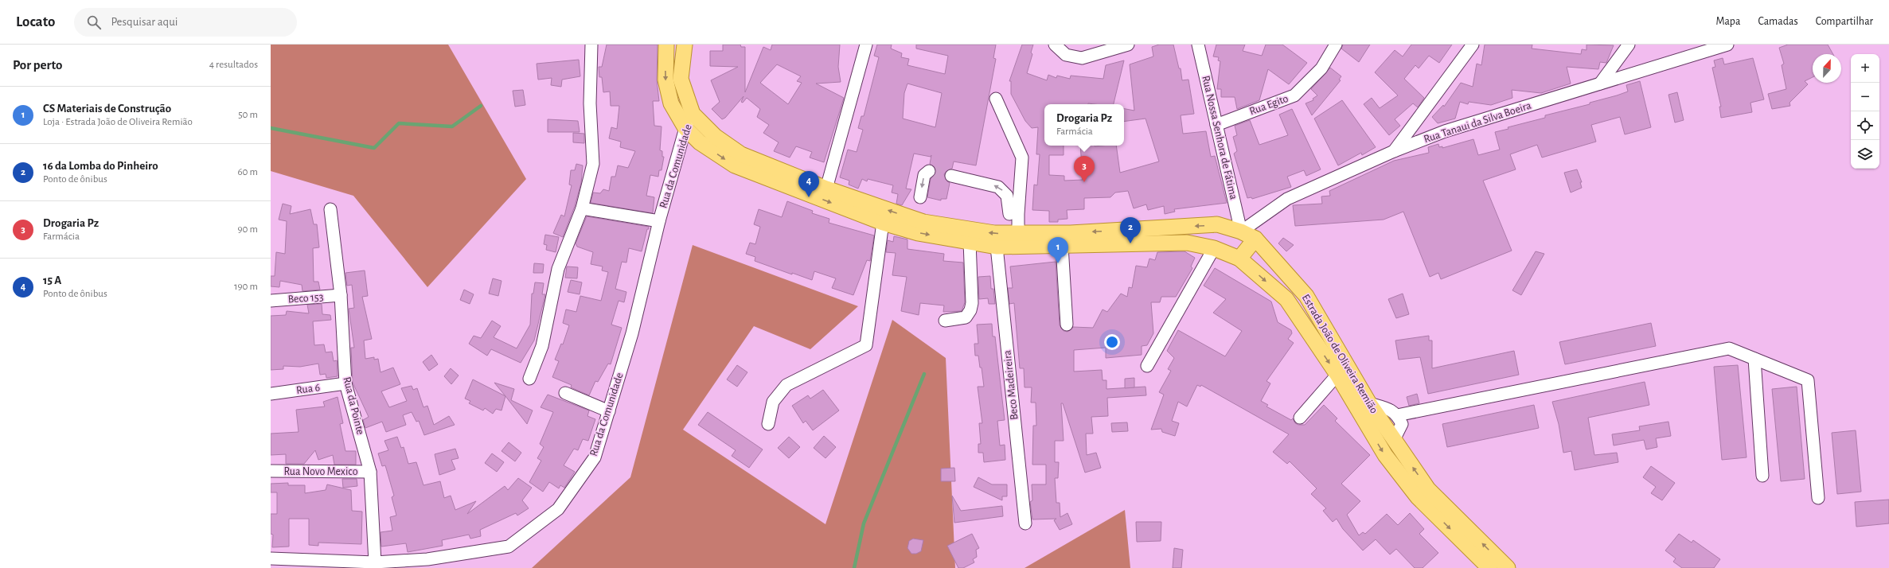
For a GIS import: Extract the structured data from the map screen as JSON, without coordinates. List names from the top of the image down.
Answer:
{
  "streets": {
    "main road": ["Estrada João de Oliveira Remião"],
    "street": [
      "Rua Egito",
      "Rua Tanaui da Silva Boeira",
      "Rua Nossa Senhora de Fátima",
      "Rua da Comunidade",
      "Beco 153",
      "Beco Madeireira",
      "Rua 6",
      "Rua da Pointe",
      "Rua Novo Mexico"
    ]
  },
  "crossings": [
    ["Rua Egito", "Rua Nossa Senhora de Fátima"],
    ["Rua Tanaui da Silva Boeira", "Rua Nossa Senhora de Fátima"],
    ["Rua Tanaui da Silva Boeira", "Estrada João de Oliveira Remião"],
    ["Rua Nossa Senhora de Fátima", "Estrada João de Oliveira Remião"],
    ["Rua da Comunidade", "Estrada João de Oliveira Remião"],
    ["Rua da Comunidade", "Rua da Pointe"],
    ["Beco 153", "Rua da Pointe"],
    ["Estrada João de Oliveira Remião", "Beco Madeireira"],
    ["Rua 6", "Rua da Pointe"],
    ["Rua da Pointe", "Rua Novo Mexico"]
  ],
  "north": "top",
  "page": {
    "header": "Locato",
    "search": "Pesquisar aqui",
    "nav": ["Mapa", "Camadas", "Compartilhar"],
    "heading": ["Por perto", "4 resultados"],
    "map_buttons": ["+", "−"],
    "list": [
      {
        "mark": "1",
        "name": "CS Materiais de Construção",
        "note": "Loja · Estrada João de Oliveira Remião",
        "value": "50 m"
      },
      {
        "mark": "2",
        "name": "16 da Lomba do Pinheiro",
        "note": "Ponto de ônibus",
        "value": "60 m"
      },
      {
        "mark": "3",
        "name": "Drogaria Pz",
        "note": "Farmácia",
        "value": "90 m"
      },
      {
        "mark": "4",
        "name": "15 A",
        "note": "Ponto de ônibus",
        "value": "190 m"
      }
    ],
    "popup": ["Drogaria Pz", "Farmácia"],
    "pins": [
      "3",
      "4",
      "2",
      "1"
    ]
  }
}
